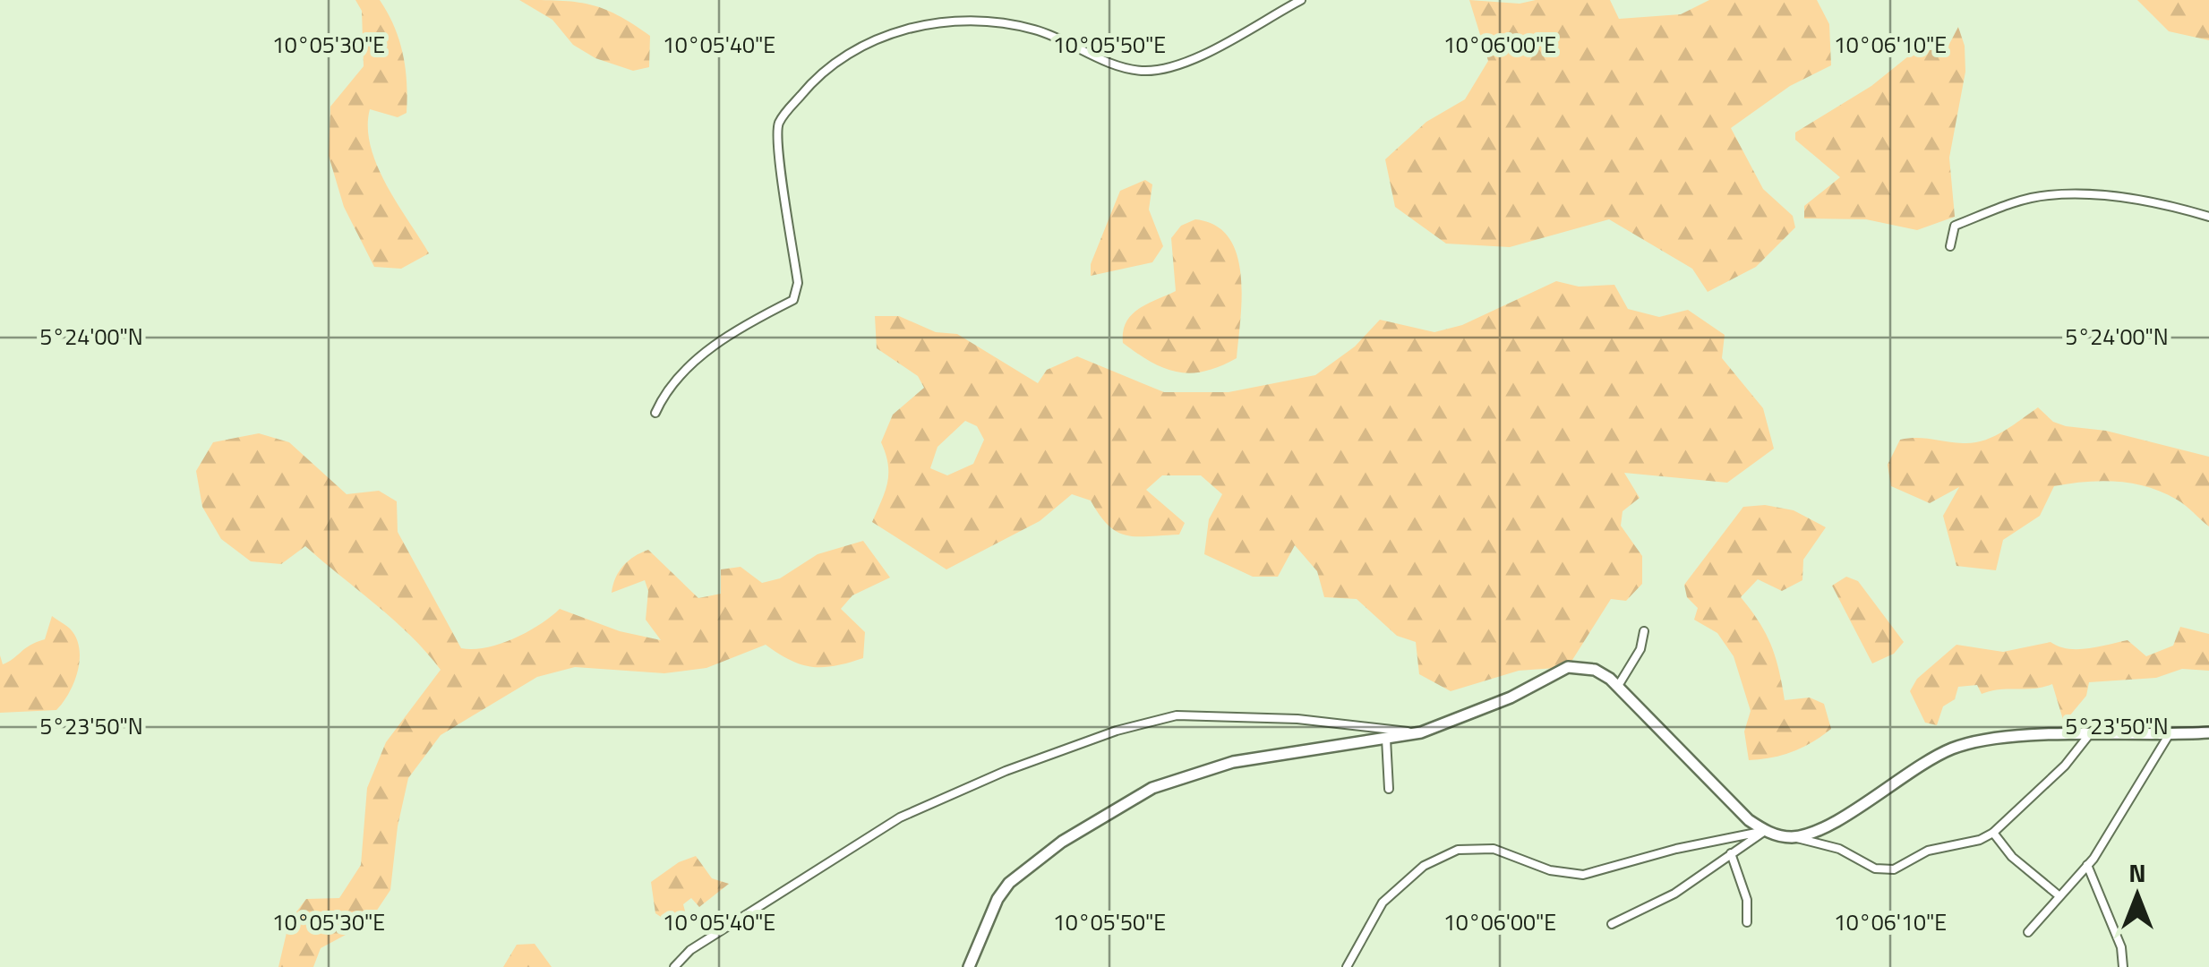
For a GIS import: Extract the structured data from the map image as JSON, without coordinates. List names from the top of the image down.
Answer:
{
  "north": "top",
  "coordinates": [
    "10°05'30\"E",
    "10°05'40\"E",
    "10°05'50\"E",
    "10°06'00\"E",
    "10°06'10\"E",
    "5°24'00\"N",
    "5°23'50\"N"
  ]
}
